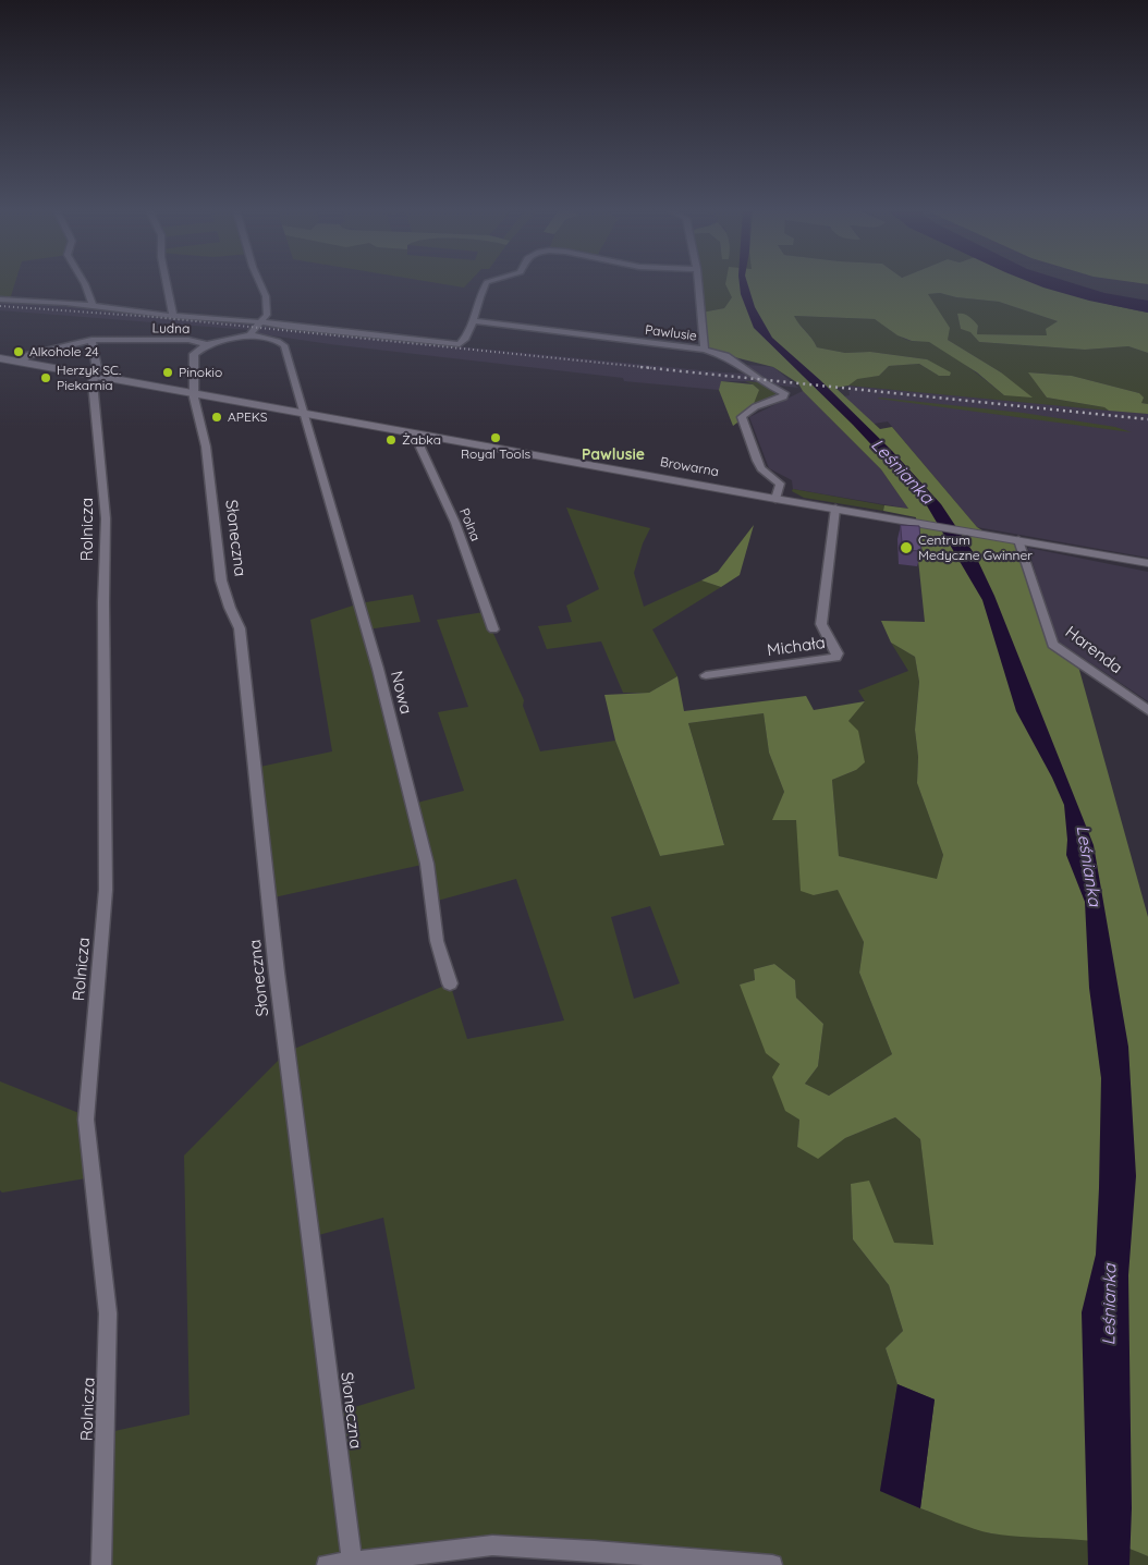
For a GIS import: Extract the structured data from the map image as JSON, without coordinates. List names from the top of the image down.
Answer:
{
  "streets": {
    "street": [
      "Ludna",
      "Pawlusie",
      "Browarna",
      "Polna",
      "Rolnicza",
      "Słoneczna",
      "Michała",
      "Harenda",
      "Nowa"
    ]
  },
  "crossings": [
    ["Ludna", "Browarna"],
    ["Ludna", "Słoneczna"],
    ["Ludna", "Nowa"],
    ["Pawlusie", "Browarna"],
    ["Browarna", "Polna"],
    ["Browarna", "Rolnicza"],
    ["Browarna", "Słoneczna"],
    ["Browarna", "Michała"],
    ["Browarna", "Harenda"],
    ["Browarna", "Nowa"]
  ],
  "districts": ["Pawlusie"],
  "water": ["Leśnianka"],
  "places": [
    "Alkohole 24",
    "Pinokio",
    "Herzyk SC. Piekarnia",
    "APEKS",
    "Royal Tools",
    "Żabka",
    "Centrum Medyczne Gwinner"
  ]
}
